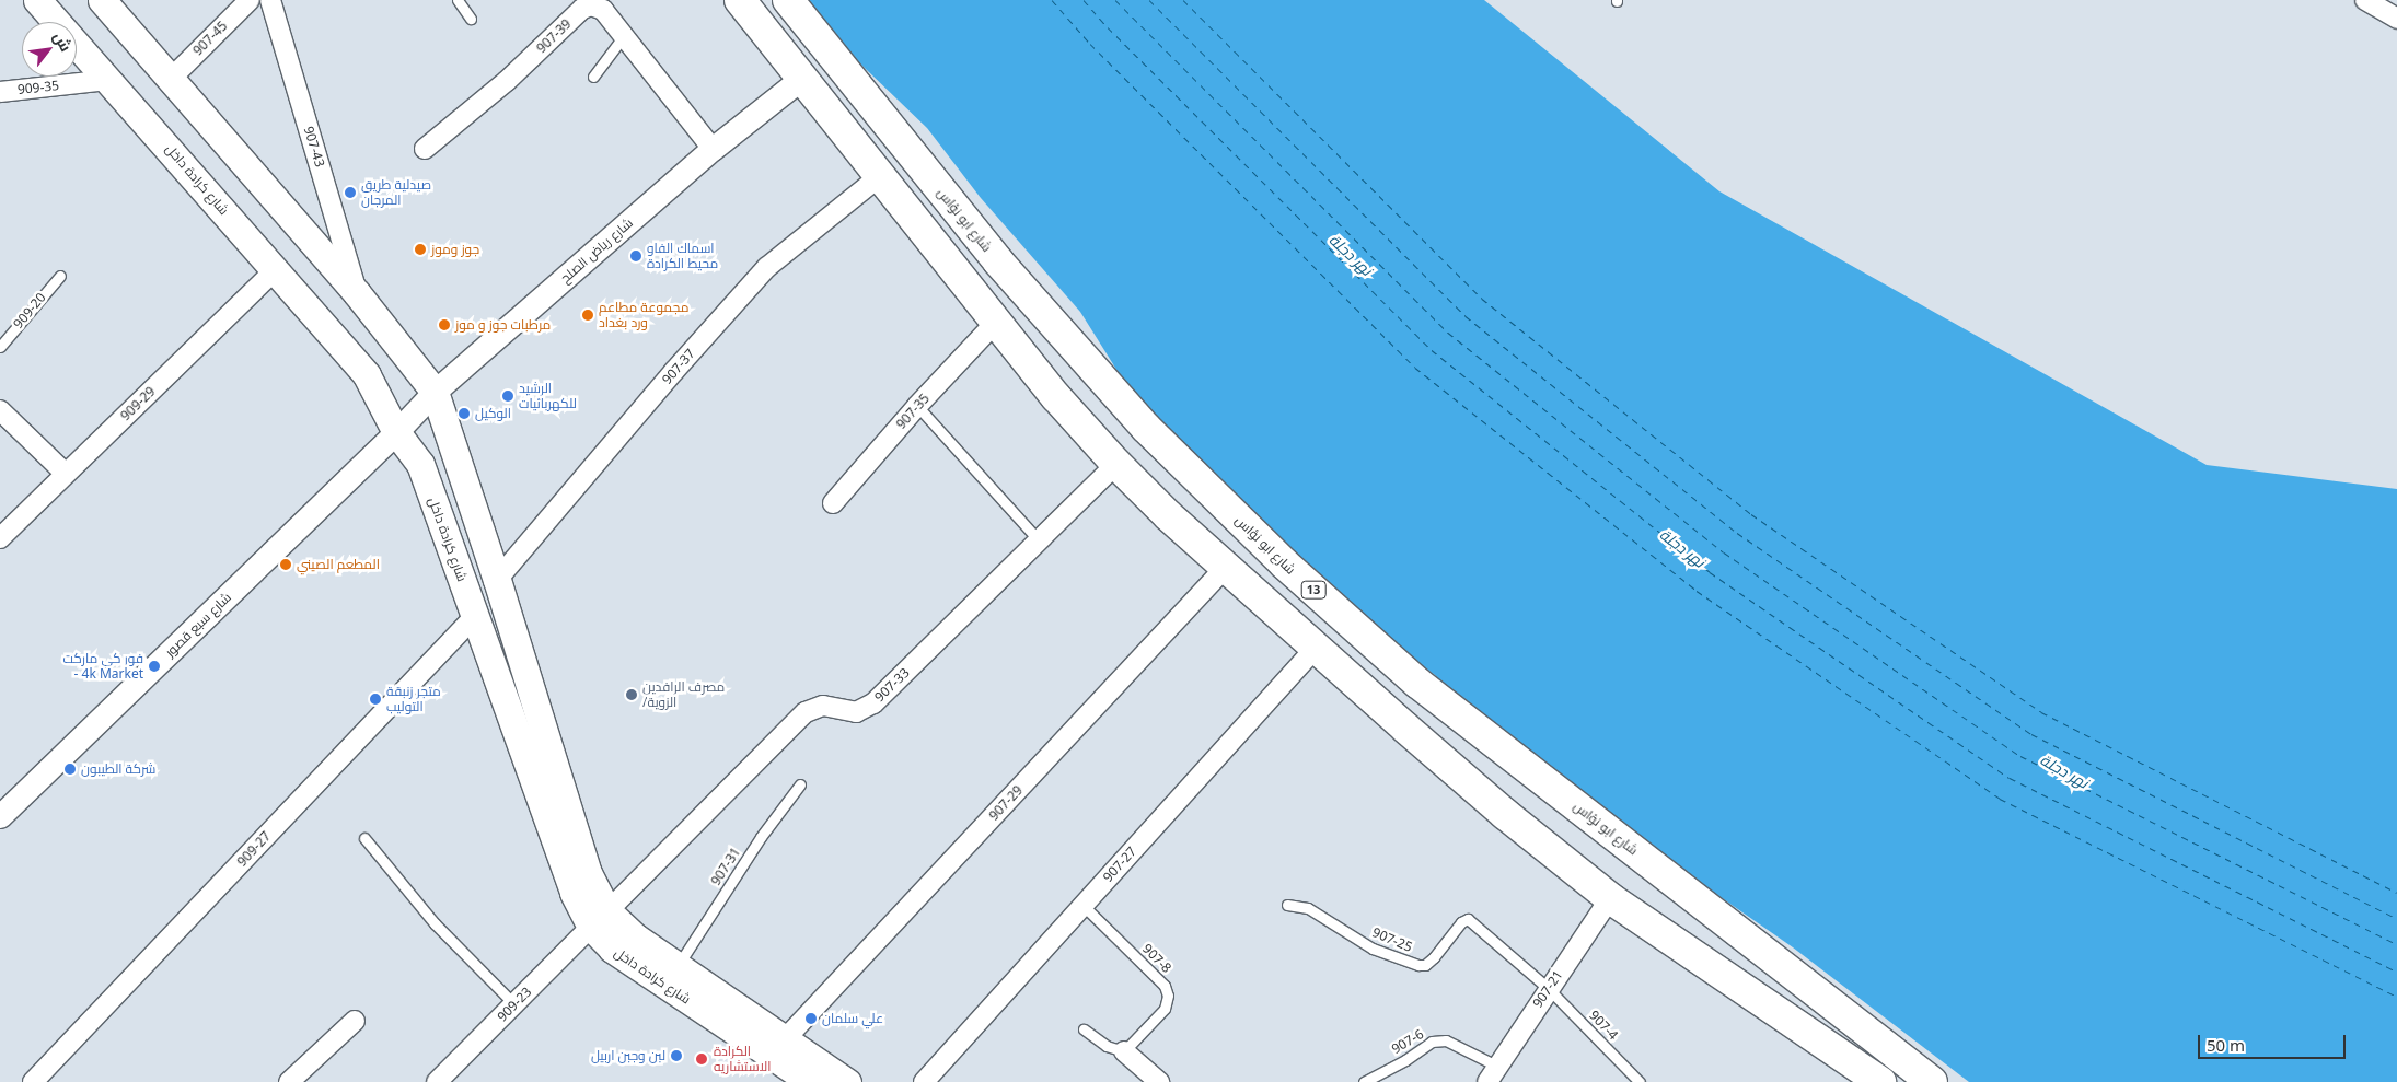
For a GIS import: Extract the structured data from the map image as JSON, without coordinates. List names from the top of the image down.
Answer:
{
  "streets": {
    "main road": ["شارع كرادة داخل", "شارع ابو نؤاس", "13"],
    "street": [
      "907-39",
      "907-45",
      "909-35",
      "907-43",
      "شارع رياض الصلح",
      "907-37",
      "909-29",
      "907-35",
      "شارع سبع قصور",
      "907-33",
      "907-29",
      "909-27",
      "907-27",
      "907-21",
      "909-23"
    ],
    "lane": [
      "909-20",
      "907-31",
      "907-25",
      "907-8",
      "907-4",
      "907-6"
    ]
  },
  "crossings": [
    ["907-39", "شارع رياض الصلح"],
    ["907-45", "شارع كرادة داخل"],
    ["909-35", "شارع كرادة داخل"],
    ["907-43", "شارع كرادة داخل"],
    ["شارع كرادة داخل", "شارع رياض الصلح"],
    ["شارع كرادة داخل", "907-37"],
    ["شارع كرادة داخل", "909-29"],
    ["شارع كرادة داخل", "شارع سبع قصور"],
    ["شارع كرادة داخل", "907-33"],
    ["شارع كرادة داخل", "907-29"],
    ["شارع كرادة داخل", "909-27"],
    ["شارع كرادة داخل", "907-31"],
    ["شارع كرادة داخل", "909-23"],
    ["شارع رياض الصلح", "شارع سبع قصور"],
    ["907-33", "909-23"],
    ["907-27", "907-8"],
    ["907-25", "907-21"],
    ["907-25", "907-4"],
    ["907-21", "907-4"],
    ["907-21", "907-6"]
  ],
  "water": ["نهر دجلة"],
  "places": [
    "صيدلية طريق المرجان",
    "جوز وموز",
    "اسماك الفاو محيط الكرادة",
    "مجموعة مطاعم ورد بغداد",
    "مرطبات جوز و موز",
    "الرشيد للكهربائيات",
    "الوكيل",
    "المطعم الصيني",
    "فور كي ماركت - 4k Market",
    "مصرف الرافدين /الزوية",
    "متجر زنبقة التوليب",
    "شركة الطيبون",
    "علي سلمان",
    "لبن وجبن اربيل",
    "الكرادة الاستشاريه"
  ],
  "scale_bar": "50 m",
  "north": "top right"
}
